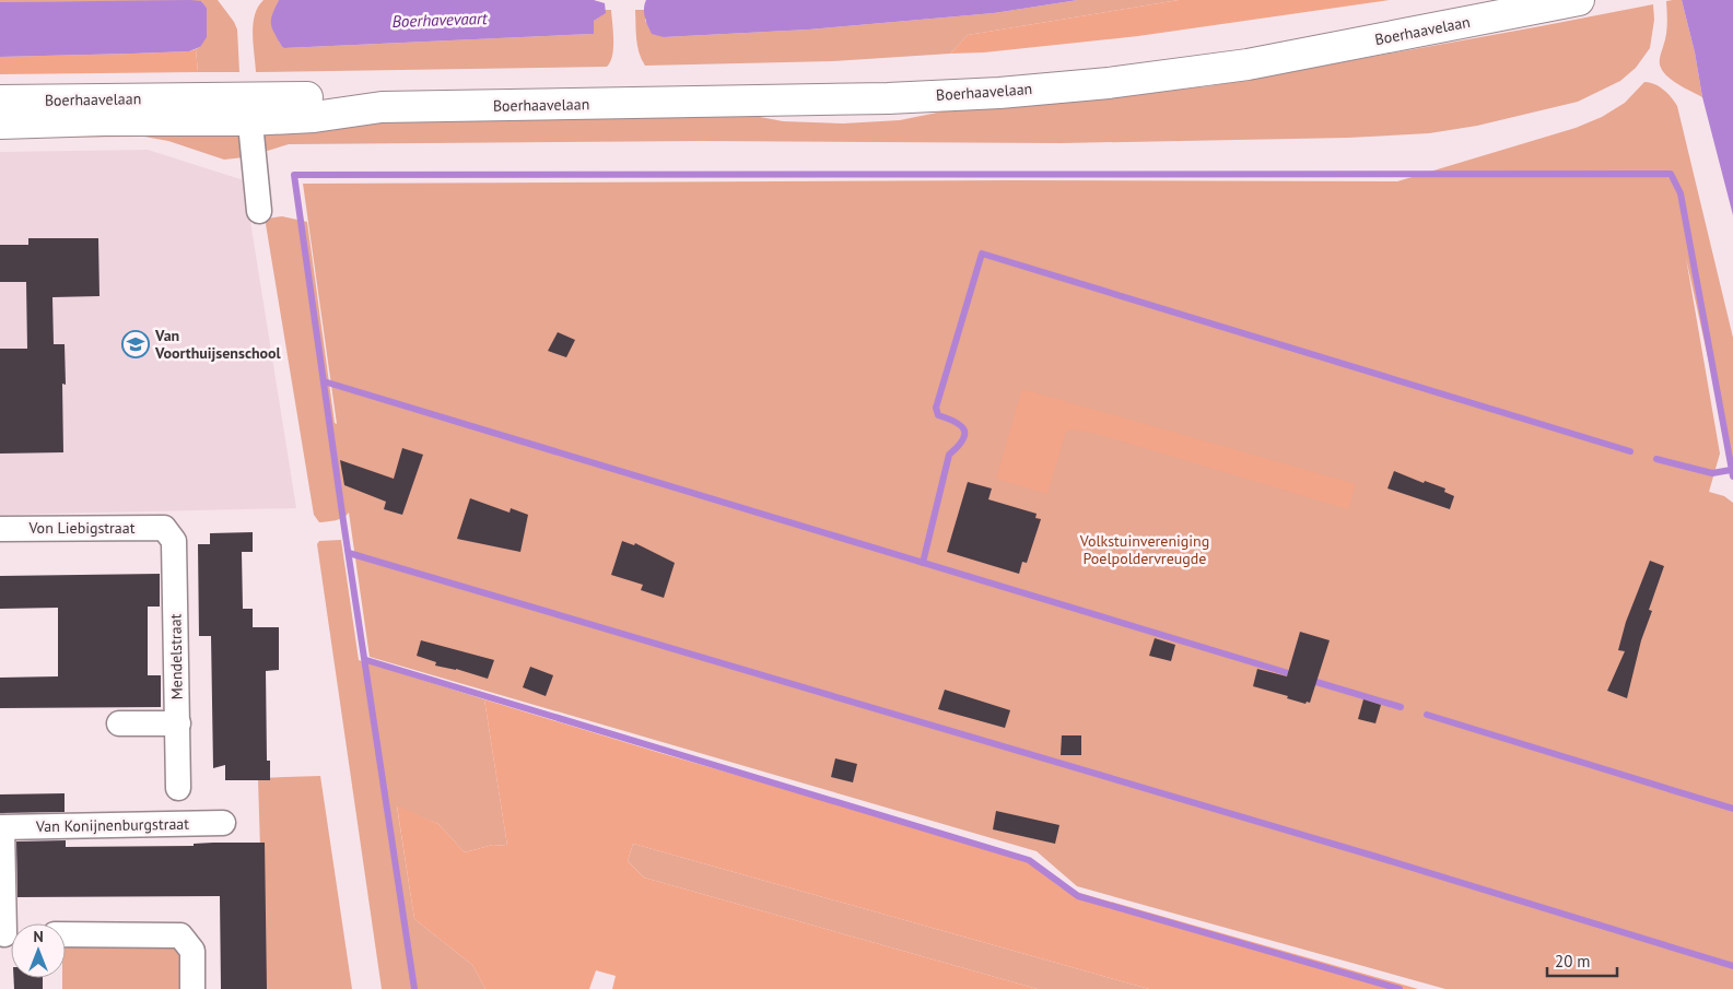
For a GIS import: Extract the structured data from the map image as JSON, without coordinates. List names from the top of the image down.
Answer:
{
  "streets": {
    "main road": ["Boerhaavelaan"],
    "street": ["Von Liebigstraat", "Mendelstraat", "Van Konijnenburgstraat"]
  },
  "crossings": [
    ["Von Liebigstraat", "Mendelstraat"]
  ],
  "water": ["Boerhavevaart"],
  "parks": ["Volkstuinvereniging Poelpoldervreugde"],
  "places": {
    "school or university": ["Van Voorthuijsenschool"]
  },
  "scale_bar": "20 m",
  "north": "top"
}
